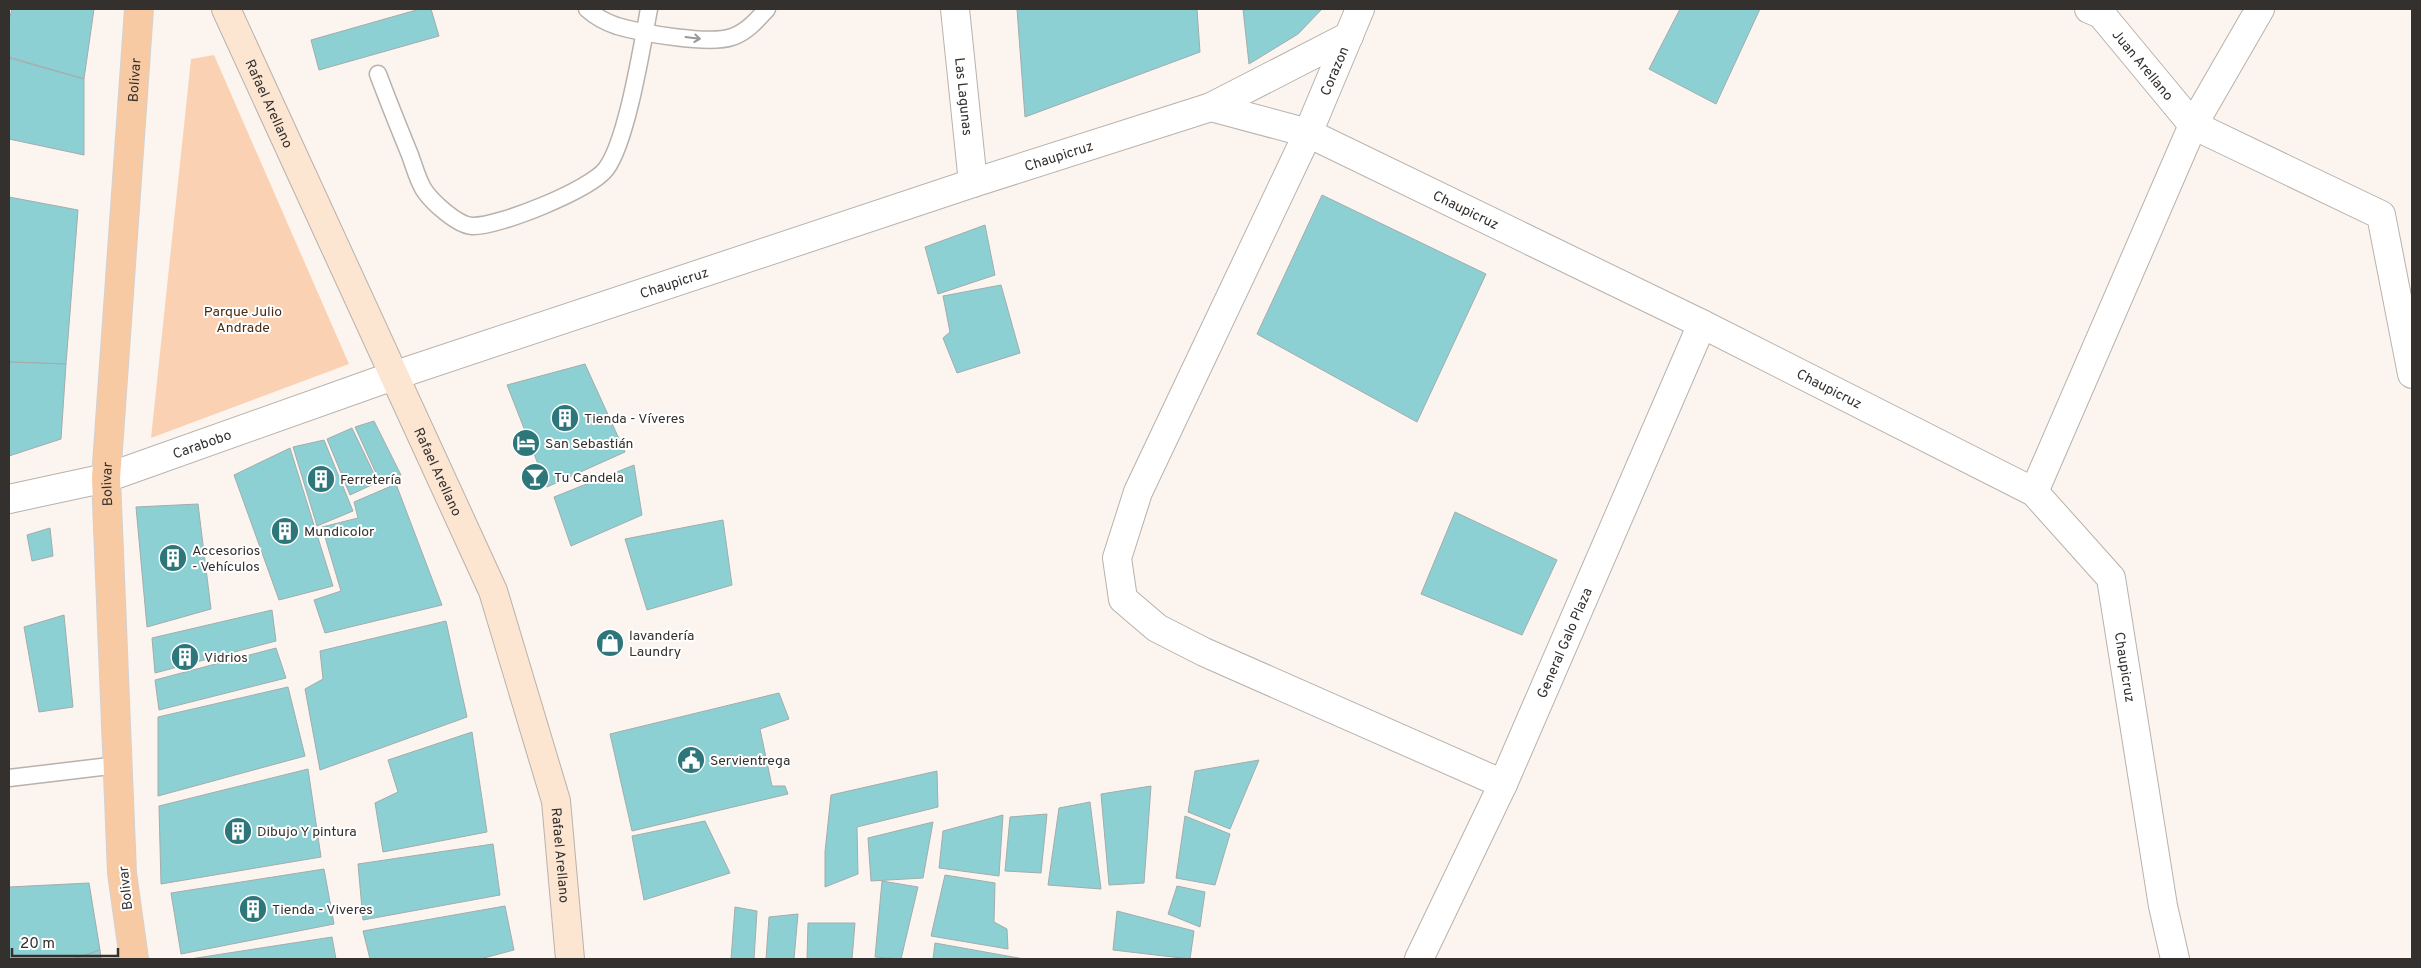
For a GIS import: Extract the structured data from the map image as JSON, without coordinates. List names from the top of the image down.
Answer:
{
  "streets": {
    "main road": ["Bolivar", "Rafael Arellano"],
    "street": [
      "Juan Arellano",
      "Corazon",
      "Las Lagunas",
      "Chaupicruz",
      "Carabobo",
      "General Galo Plaza"
    ]
  },
  "crossings": [
    ["Corazon", "Chaupicruz"],
    ["Corazon", "General Galo Plaza"],
    ["Bolivar", "Carabobo"],
    ["Las Lagunas", "Chaupicruz"],
    ["Rafael Arellano", "Chaupicruz"],
    ["Rafael Arellano", "Carabobo"],
    ["Chaupicruz", "Carabobo"],
    ["Chaupicruz", "General Galo Plaza"]
  ],
  "parks": ["Parque Julio Andrade"],
  "places": {
    "building": [
      "Tienda - Víveres",
      "Ferretería",
      "Mundicolor",
      "Accesorios - Vehículos",
      "Vidrios",
      "Dibujo Y pintura",
      "Tienda - Viveres"
    ],
    "hotel": ["San Sebastián"],
    "bar": ["Tu Candela"],
    "shop": ["lavandería Laundry"],
    "public building": ["Servientrega"]
  },
  "scale_bar": "20 m"
}
